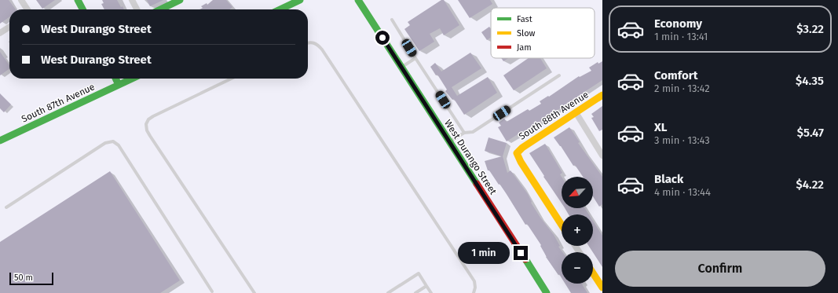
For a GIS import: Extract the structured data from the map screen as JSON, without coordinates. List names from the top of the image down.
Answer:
{
  "streets": {
    "street": ["South 87th Avenue", "South 88th Avenue", "West Durango Street"]
  },
  "legend": ["Fast", "Slow", "Jam"],
  "scale_bar": "50 m",
  "north": "bottom left",
  "page": {
    "list": [
      {
        "name": "Economy",
        "note": "1 min · 13:41",
        "value": "$3.22"
      },
      {
        "name": "Comfort",
        "note": "2 min · 13:42",
        "value": "$4.35"
      },
      {
        "name": "XL",
        "note": "3 min · 13:43",
        "value": "$5.47"
      },
      {
        "name": "Black",
        "note": "4 min · 13:44",
        "value": "$4.22"
      }
    ],
    "banner": ["West Durango Street", "West Durango Street"],
    "map_buttons": ["+", "−"],
    "bubble": "1 min",
    "buttons": "Confirm",
    "scale": "50 m"
  }
}
